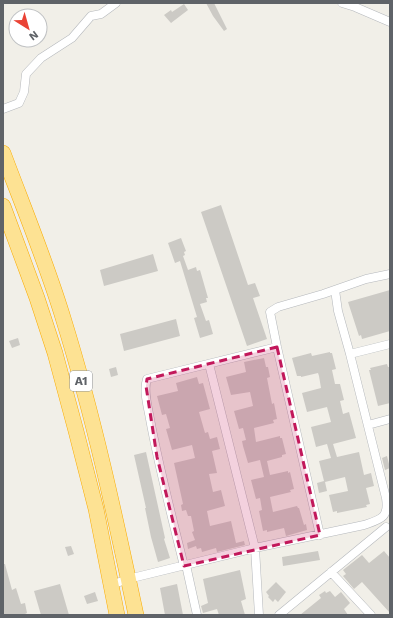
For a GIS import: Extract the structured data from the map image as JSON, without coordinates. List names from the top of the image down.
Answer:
{
  "streets": {
    "highway": ["A1"]
  },
  "north": "bottom right"
}
